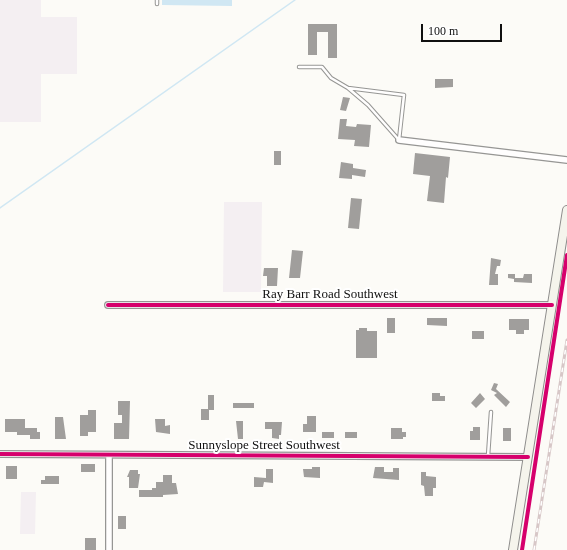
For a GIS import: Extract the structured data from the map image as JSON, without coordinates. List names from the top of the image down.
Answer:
{
  "streets": {
    "street": ["Ray Barr Road Southwest", "Sunnyslope Street Southwest"]
  },
  "scale_bar": "100 m"
}
